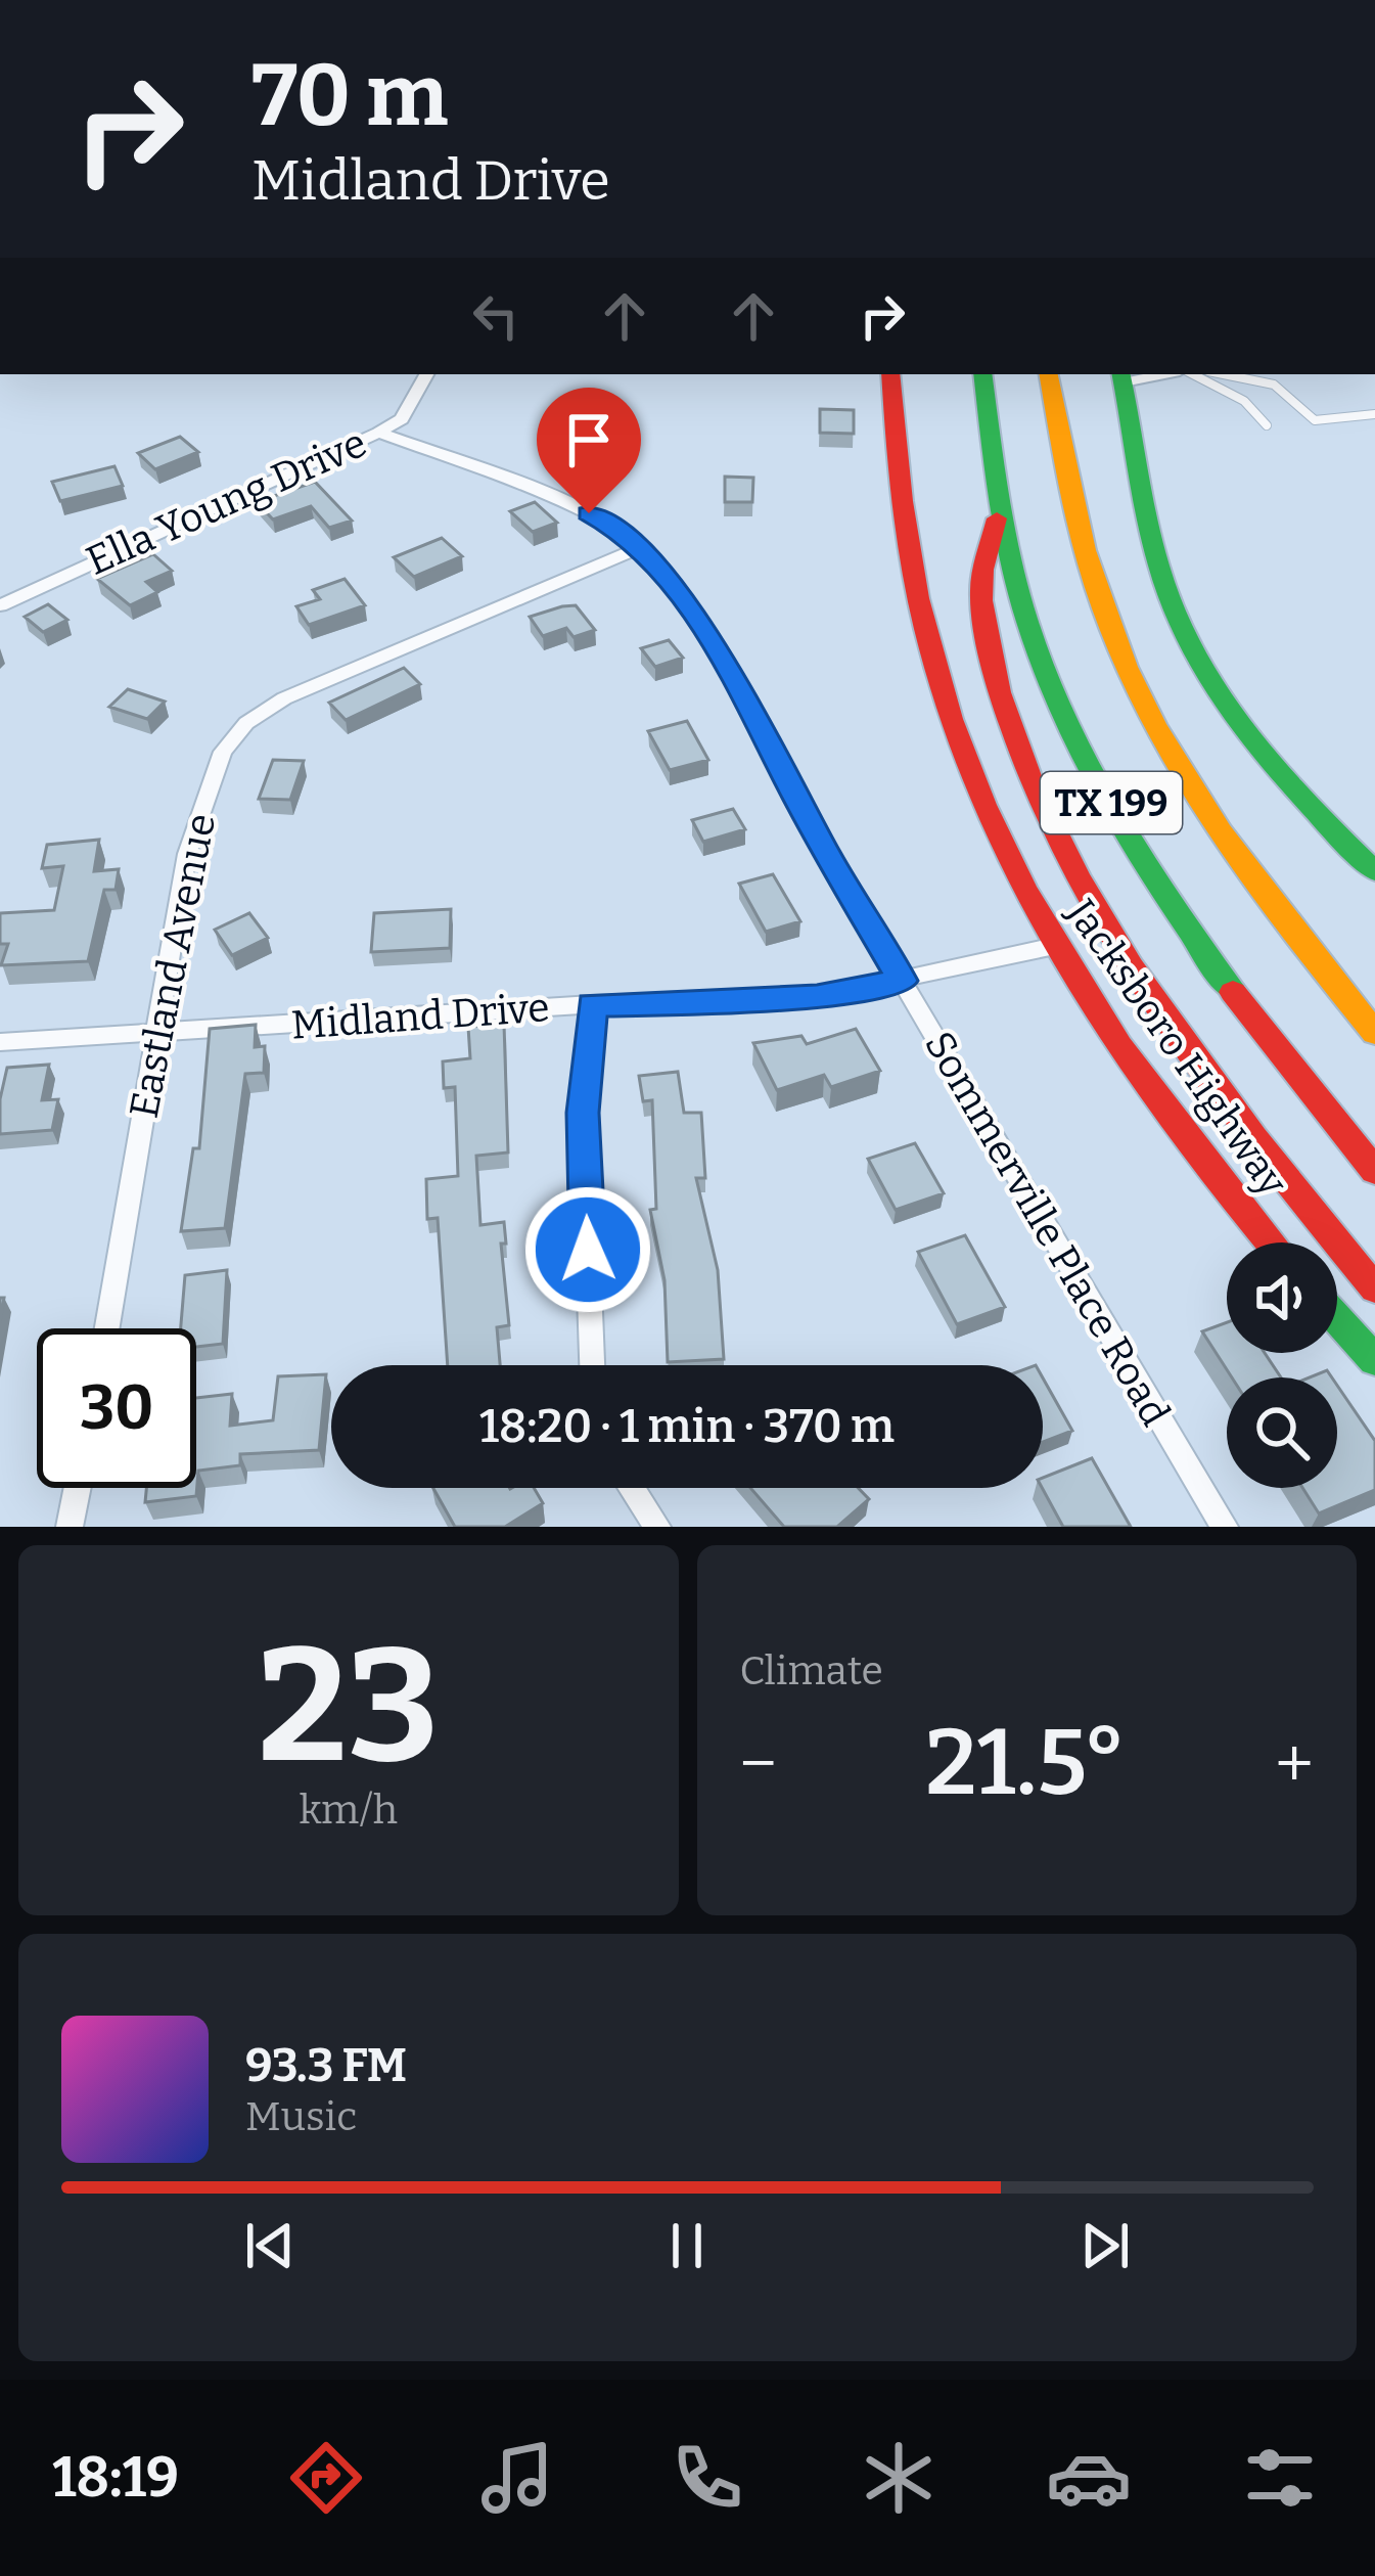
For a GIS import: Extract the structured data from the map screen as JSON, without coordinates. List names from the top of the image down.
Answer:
{
  "streets": {
    "main road": ["TX 199", "Jacksboro Highway"],
    "street": [
      "Ella Young Drive",
      "Eastland Avenue",
      "Midland Drive",
      "Sommerville Place Road"
    ]
  },
  "crossings": [
    ["Ella Young Drive", "Sommerville Place Road"],
    ["Eastland Avenue", "Midland Drive"],
    ["Eastland Avenue", "Sommerville Place Road"],
    ["Midland Drive", "Jacksboro Highway"],
    ["Midland Drive", "Sommerville Place Road"]
  ],
  "page": {
    "turn": ["70 m", "Midland Drive"],
    "limit": "30",
    "trip": "18:20 · 1 min · 370 m",
    "tile": [
      ["23", "km/h"],
      "Climate"
    ],
    "heat": ["−", "21.5°", "+"],
    "song": ["93.3 FM", "Music"],
    "tabs": "18:19"
  }
}
